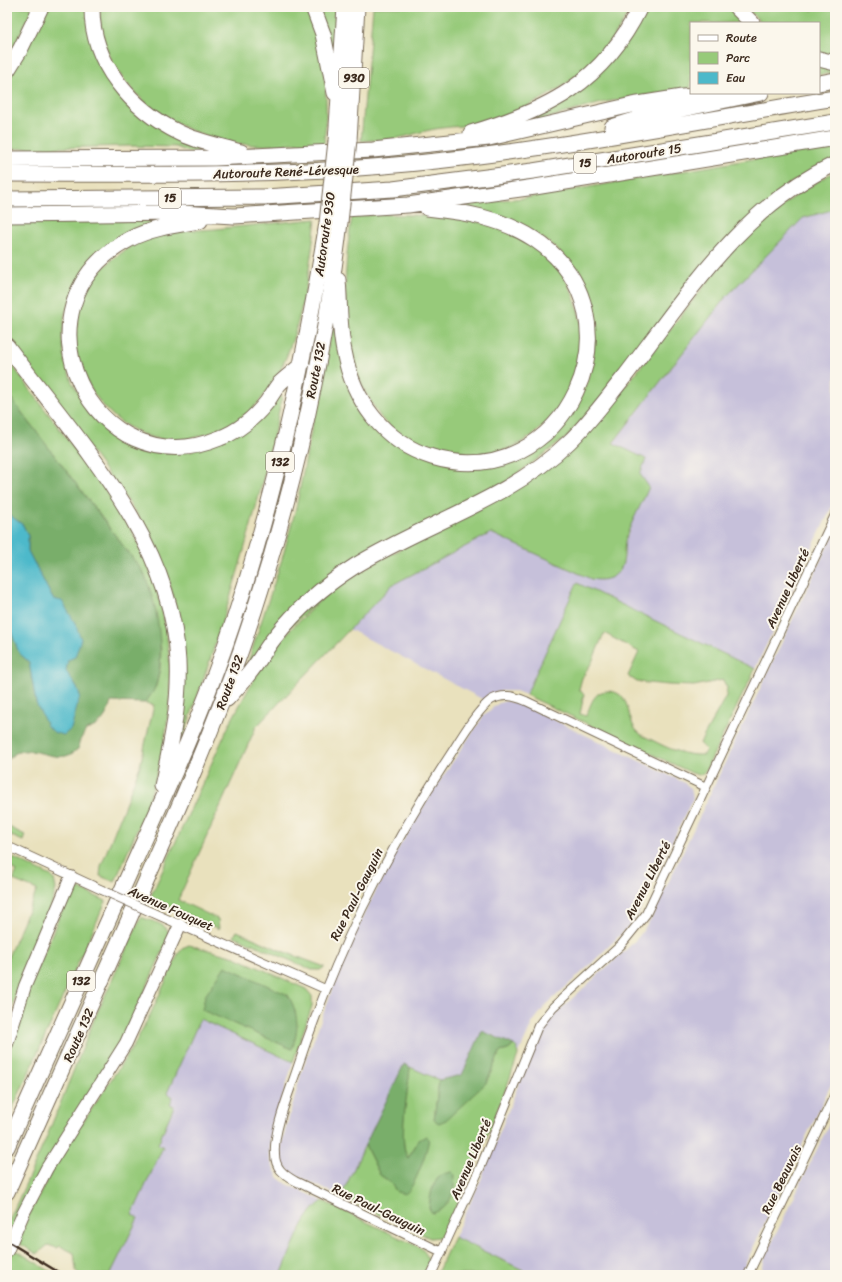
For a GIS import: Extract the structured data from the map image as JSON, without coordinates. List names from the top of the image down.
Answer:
{
  "streets": {
    "highway": [
      "930",
      "Autoroute 15",
      "15",
      "Autoroute René-Lévesque",
      "Autoroute 930",
      "Route 132",
      "132"
    ],
    "street": [
      "Avenue Liberté",
      "Rue Paul-Gauguin",
      "Avenue Fouquet",
      "Rue Beauvais"
    ]
  },
  "crossings": [
    ["930", "Route 132"],
    ["Autoroute 15", "Autoroute René-Lévesque"],
    ["Autoroute 930", "Route 132"],
    ["Avenue Liberté", "Rue Paul-Gauguin"],
    ["Rue Paul-Gauguin", "Avenue Fouquet"]
  ],
  "legend": ["Route", "Parc", "Eau"]
}
